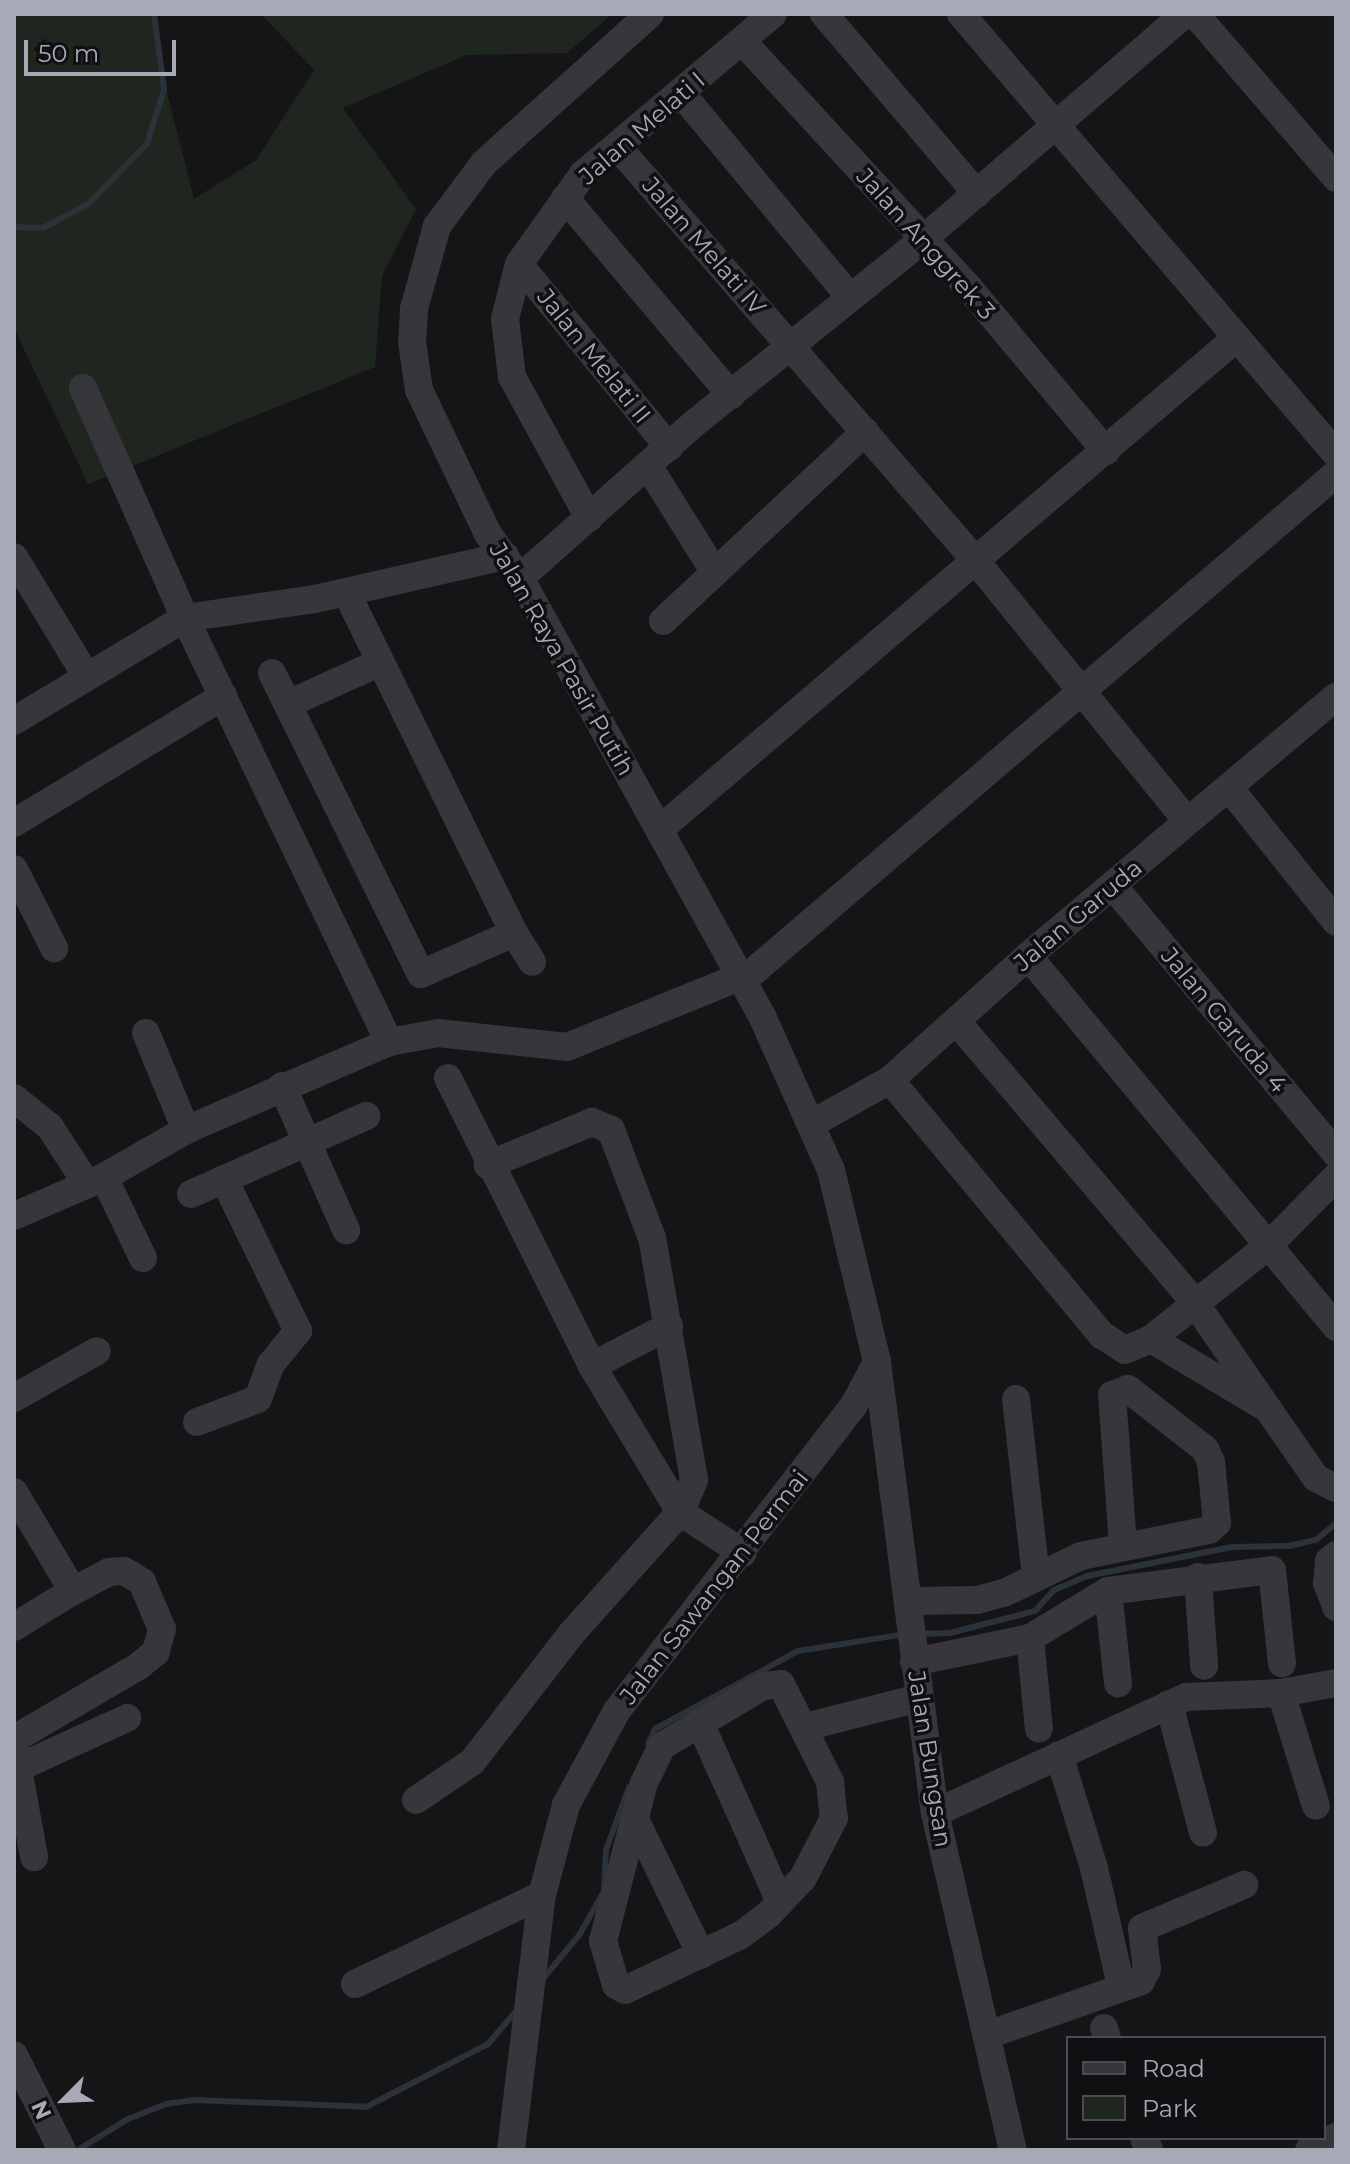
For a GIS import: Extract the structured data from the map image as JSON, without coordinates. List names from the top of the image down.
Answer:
{
  "streets": {
    "street": [
      "Jalan Melati I",
      "Jalan Anggrek 3",
      "Jalan Melati IV",
      "Jalan Melati II",
      "Jalan Raya Pasir Putih",
      "Jalan Garuda",
      "Jalan Garuda 4",
      "Jalan Sawangan Permai",
      "Jalan Bungsan"
    ]
  },
  "crossings": [
    ["Jalan Melati I", "Jalan Anggrek 3"],
    ["Jalan Melati I", "Jalan Melati IV"],
    ["Jalan Melati I", "Jalan Melati II"],
    ["Jalan Melati IV", "Jalan Garuda"],
    ["Jalan Raya Pasir Putih", "Jalan Garuda"],
    ["Jalan Raya Pasir Putih", "Jalan Sawangan Permai"],
    ["Jalan Raya Pasir Putih", "Jalan Bungsan"],
    ["Jalan Garuda", "Jalan Garuda 4"],
    ["Jalan Sawangan Permai", "Jalan Bungsan"]
  ],
  "legend": ["Road", "Park"],
  "scale_bar": "50 m",
  "north": "bottom left"
}
